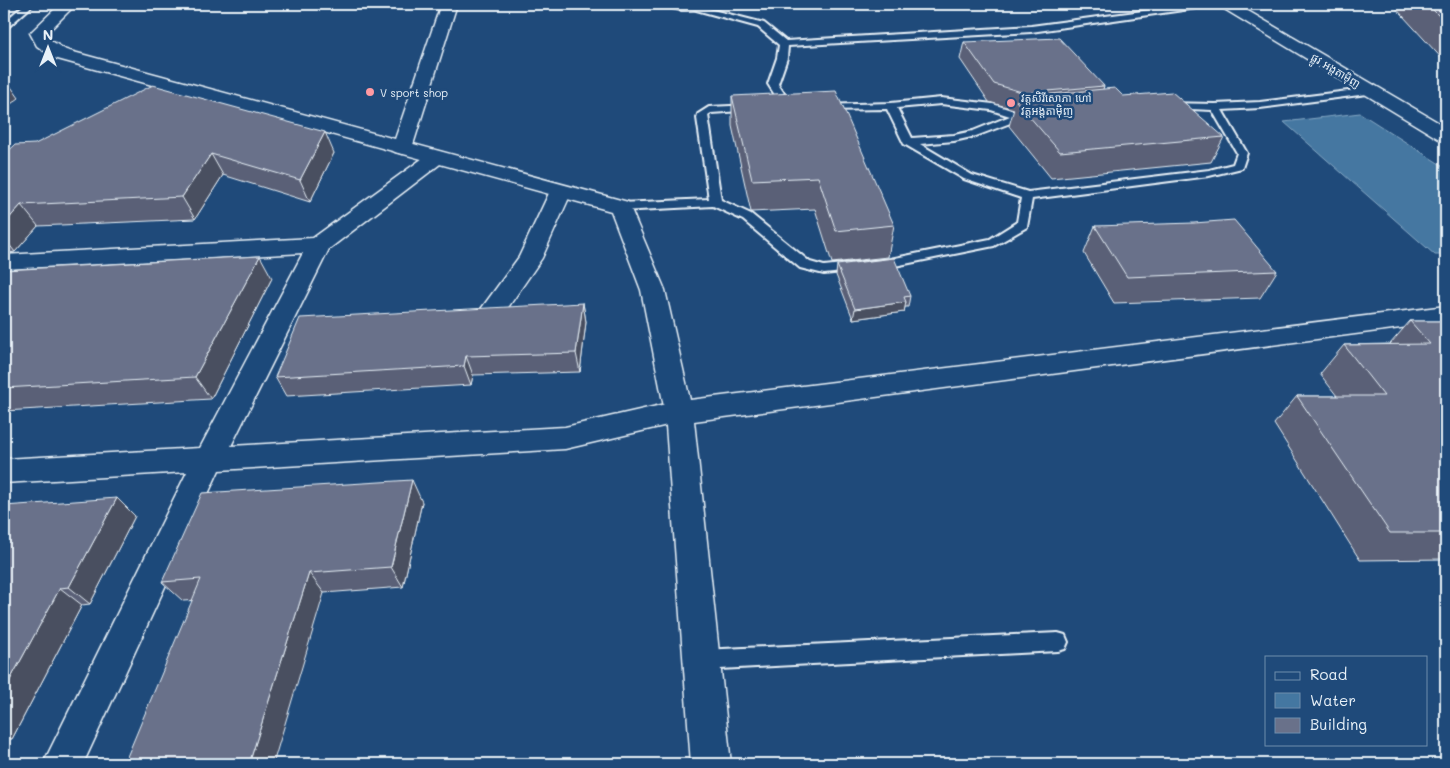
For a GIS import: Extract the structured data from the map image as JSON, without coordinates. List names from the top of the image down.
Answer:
{
  "streets": {
    "street": ["ផ្លូវ អង្តតាម៉ិញ"]
  },
  "places": ["V sport shop", "វត្តសិរីសោភា ហៅ វត្តអង្តតាម៉ិញ"],
  "legend": ["Road", "Water", "Building"],
  "north": "top"
}
